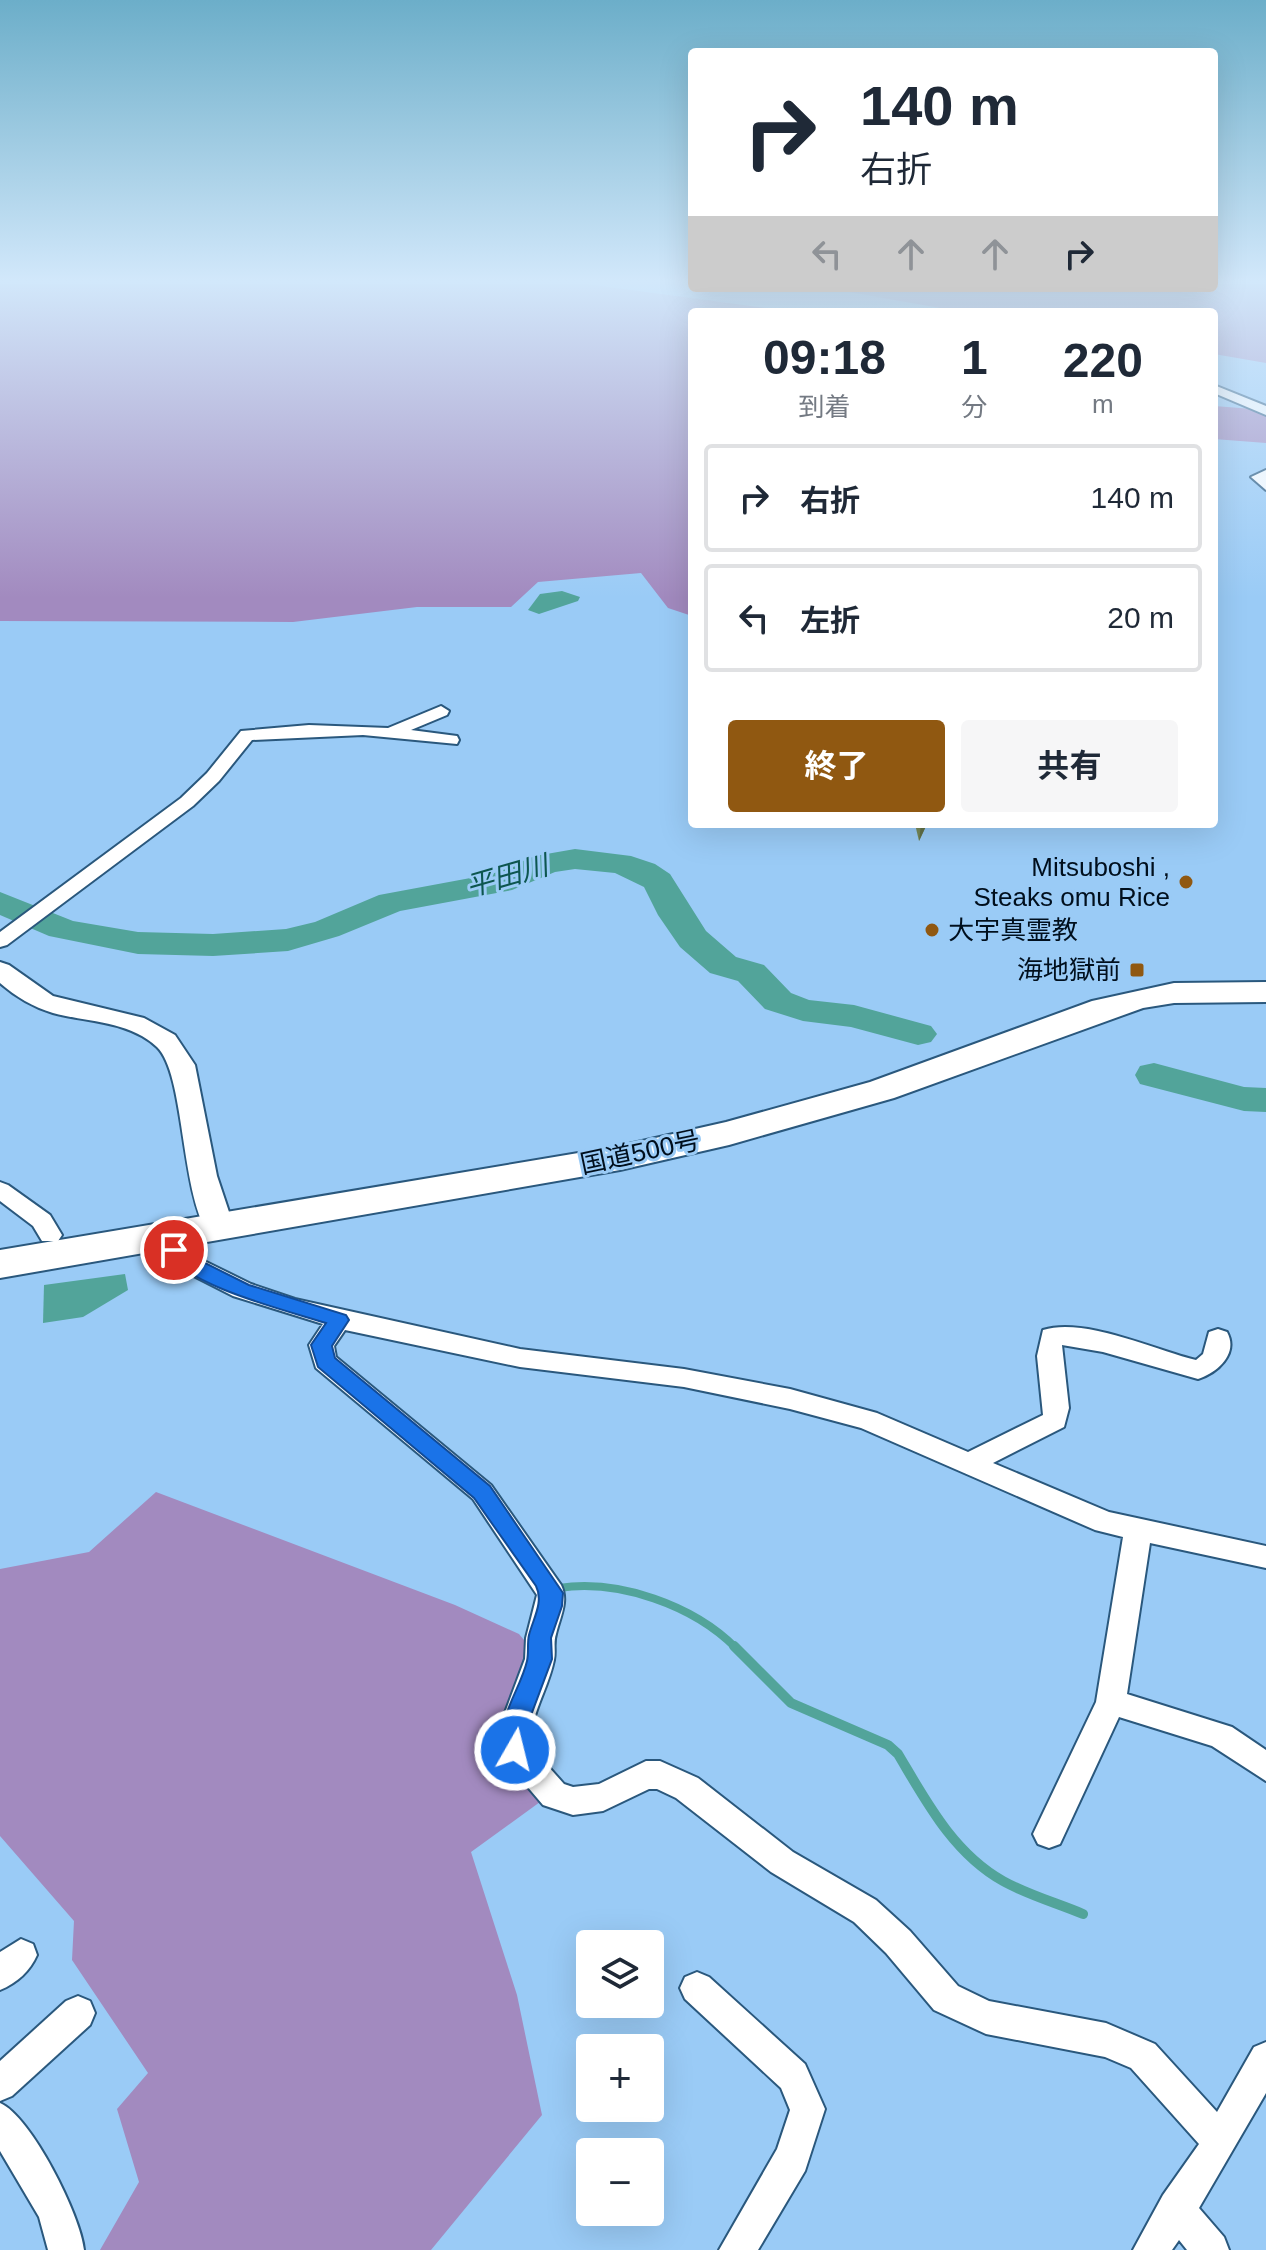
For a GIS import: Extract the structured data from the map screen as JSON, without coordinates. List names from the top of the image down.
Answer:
{
  "streets": {
    "highway": ["国道500号"]
  },
  "water": ["平田川"],
  "places": {
    "other": ["Mitsuboshi , Steaks omu Rice", "大宇真霊教"],
    "transit": ["海地獄前"]
  },
  "page": {
    "turn": ["140 m", "右折"],
    "eta": [
      "09:18",
      "到着",
      "1",
      "分",
      "220",
      "m"
    ],
    "list": [
      {
        "name": "右折",
        "value": "140 m"
      },
      {
        "name": "左折",
        "value": "20 m"
      }
    ],
    "buttons": ["終了", "共有"],
    "map_buttons": ["+", "−"]
  }
}
